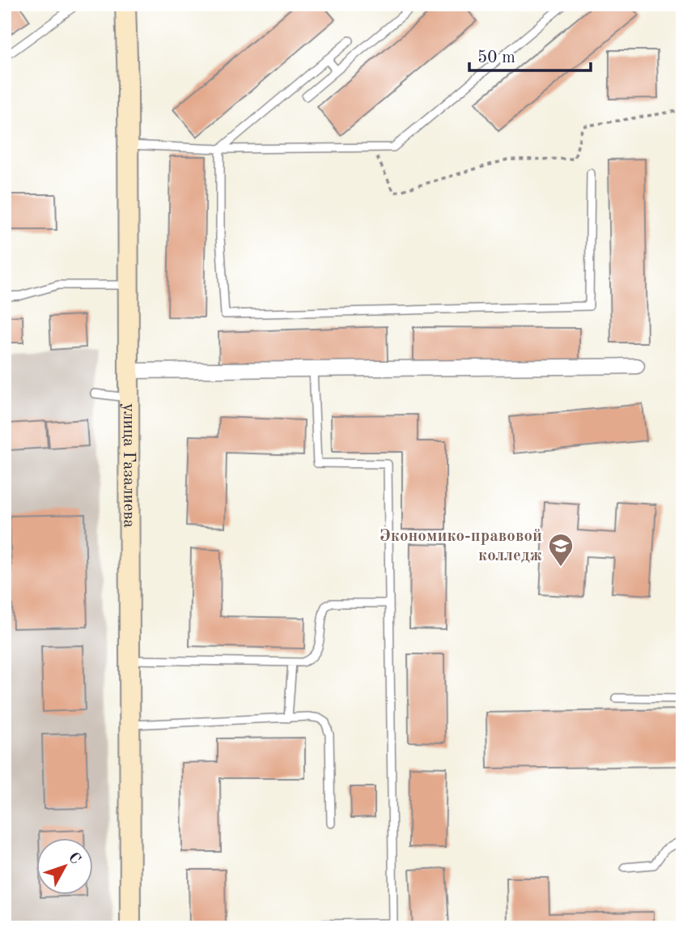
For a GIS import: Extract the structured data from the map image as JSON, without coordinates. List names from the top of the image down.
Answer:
{
  "streets": {
    "main road": ["улица Газалиева"]
  },
  "places": {
    "school or university": ["Экономико-правовой колледж"]
  },
  "scale_bar": "50 m",
  "north": "top right"
}
